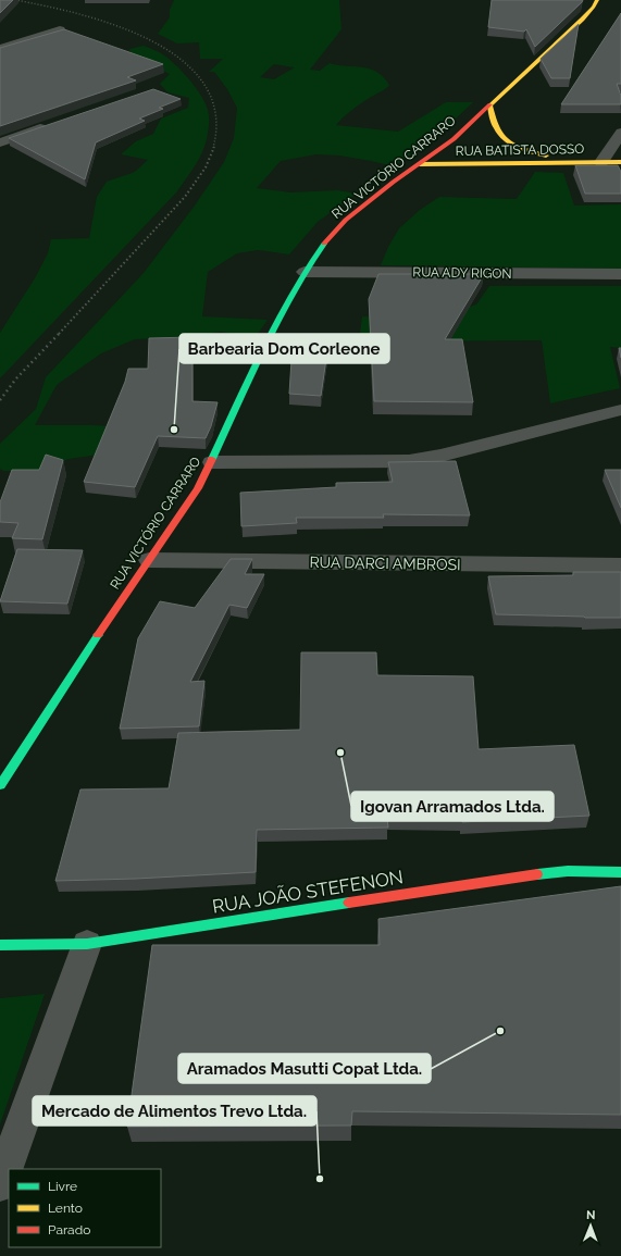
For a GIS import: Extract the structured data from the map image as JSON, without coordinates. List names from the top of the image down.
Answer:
{
  "streets": {
    "main road": ["RUA BATISTA DOSSO", "RUA VICTÓRIO CARRARO", "RUA JOÃO STEFENON"],
    "street": ["RUA ADY RIGON", "RUA DARCI AMBROSI"]
  },
  "crossings": [
    ["RUA BATISTA DOSSO", "RUA VICTÓRIO CARRARO"],
    ["RUA VICTÓRIO CARRARO", "RUA ADY RIGON"],
    ["RUA VICTÓRIO CARRARO", "RUA DARCI AMBROSI"]
  ],
  "places": [
    "Barbearia Dom Corleone",
    "Igovan Arramados Ltda.",
    "Aramados Masutti Copat Ltda.",
    "Mercado de Alimentos Trevo Ltda."
  ],
  "legend": ["Livre", "Lento", "Parado"],
  "north": "top"
}
